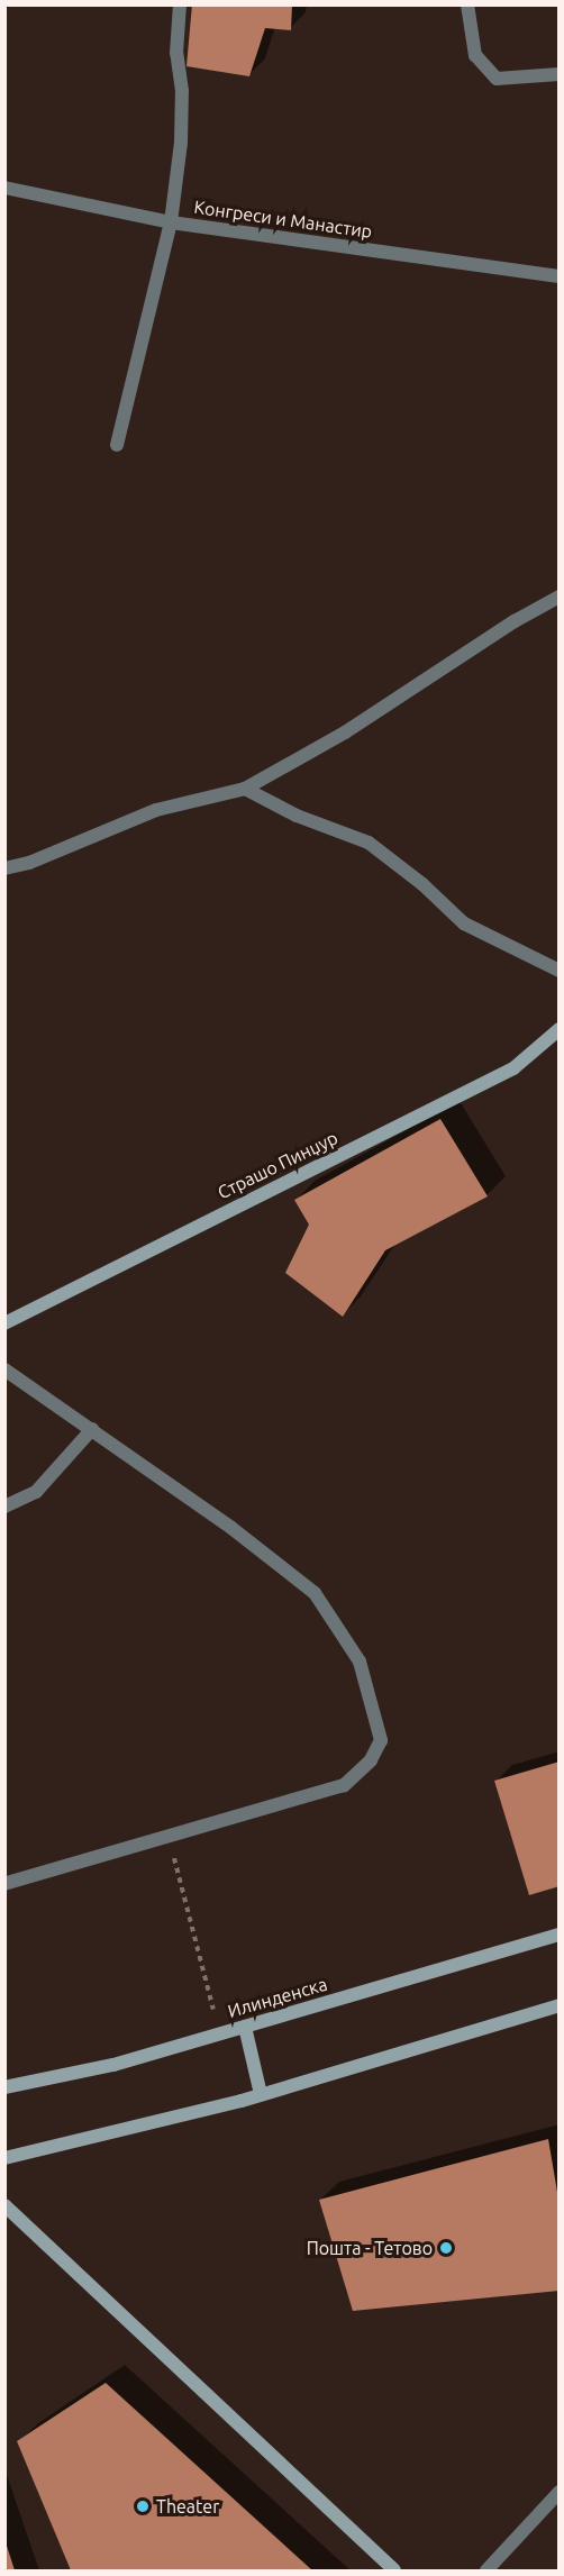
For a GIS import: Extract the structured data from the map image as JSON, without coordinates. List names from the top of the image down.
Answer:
{
  "streets": {
    "street": ["Конгреси и Манастир", "Страшо Пинџур", "Илинденска"]
  },
  "places": ["Пошта - Тетово", "Theater"]
}
